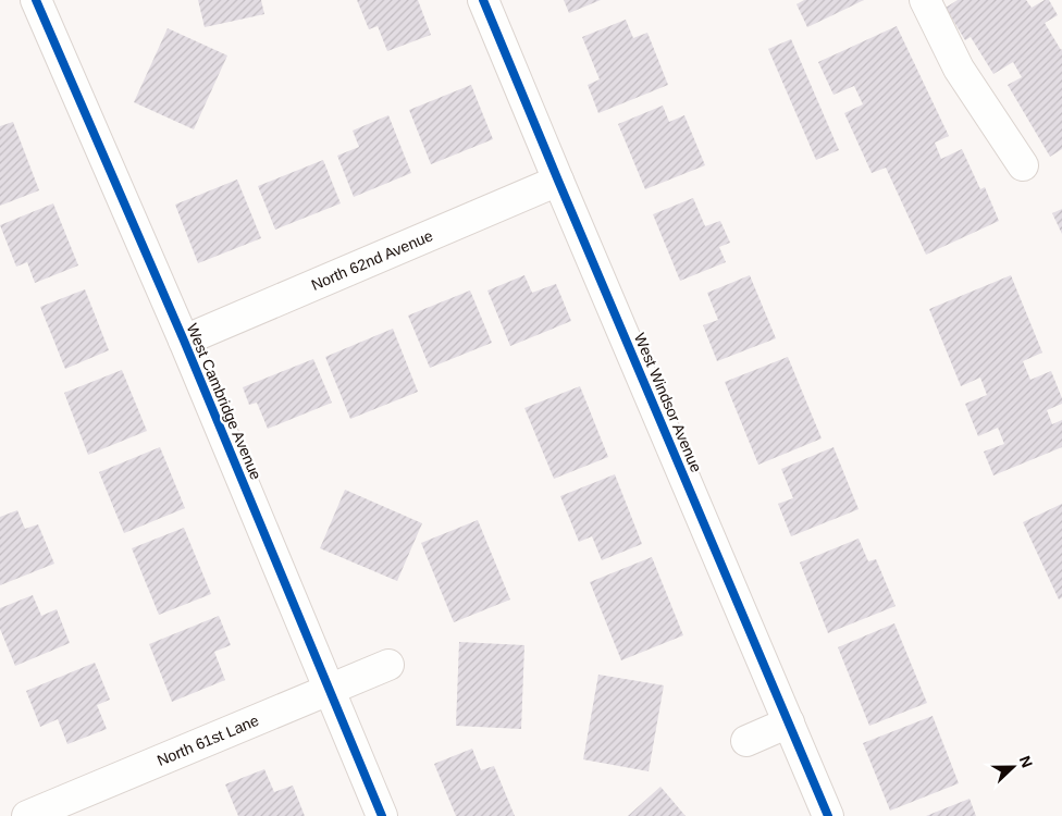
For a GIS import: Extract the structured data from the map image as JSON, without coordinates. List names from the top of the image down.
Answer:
{
  "streets": {
    "street": [
      "North 62nd Avenue",
      "West Cambridge Avenue",
      "West Windsor Avenue",
      "North 61st Lane"
    ]
  },
  "crossings": [
    ["North 62nd Avenue", "West Cambridge Avenue"],
    ["North 62nd Avenue", "West Windsor Avenue"],
    ["West Cambridge Avenue", "North 61st Lane"]
  ],
  "north": "right"
}
